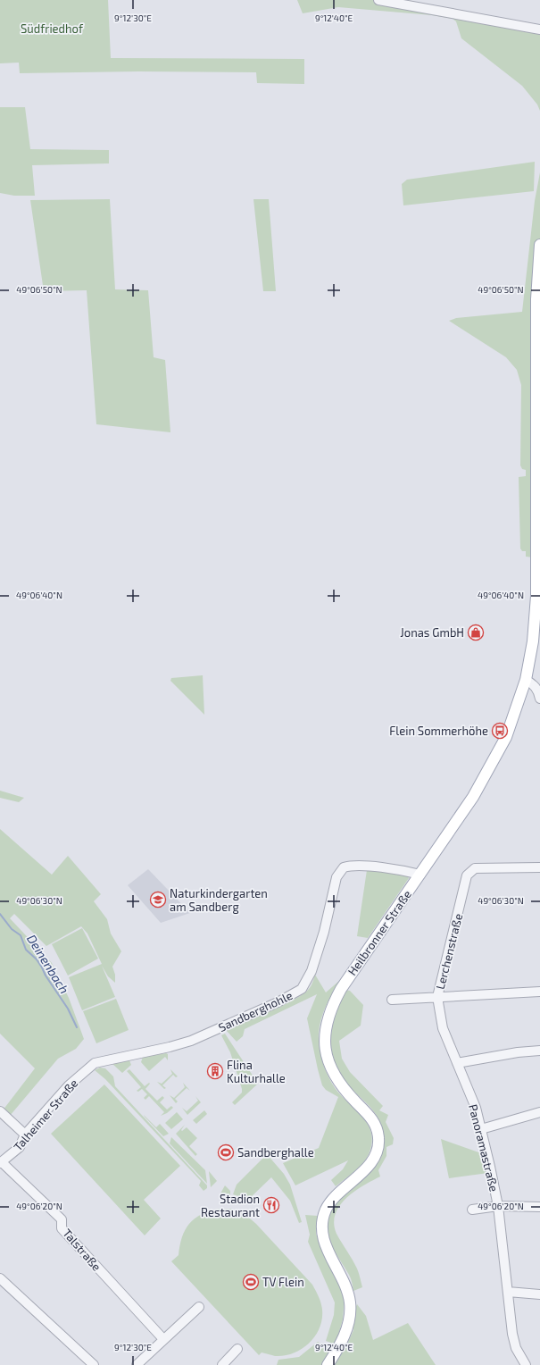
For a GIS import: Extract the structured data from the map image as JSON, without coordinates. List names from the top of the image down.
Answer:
{
  "streets": {
    "main road": ["Heilbronner Straße"],
    "street": [
      "Lerchenstraße",
      "Sandberghohle",
      "Talheimer Straße",
      "Panoramastraße",
      "Talstraße"
    ]
  },
  "crossings": [
    ["Heilbronner Straße", "Sandberghohle"],
    ["Lerchenstraße", "Panoramastraße"],
    ["Sandberghohle", "Talheimer Straße"],
    ["Talheimer Straße", "Talstraße"]
  ],
  "water": ["Deinenbach"],
  "parks": ["Südfriedhof"],
  "places": {
    "shop": ["Jonas GmbH"],
    "bus stop": ["Flein Sommerhöhe"],
    "school or university": ["Naturkindergarten am Sandberg"],
    "building": ["Flina Kulturhalle"],
    "sports": ["Sandberghalle", "TV Flein"],
    "restaurant": ["Stadion Restaurant"]
  },
  "coordinates": [
    "9°12'30\"E",
    "9°12'40\"E",
    "49°06'50\"N",
    "49°06'40\"N",
    "49°06'30\"N",
    "49°06'20\"N"
  ]
}
